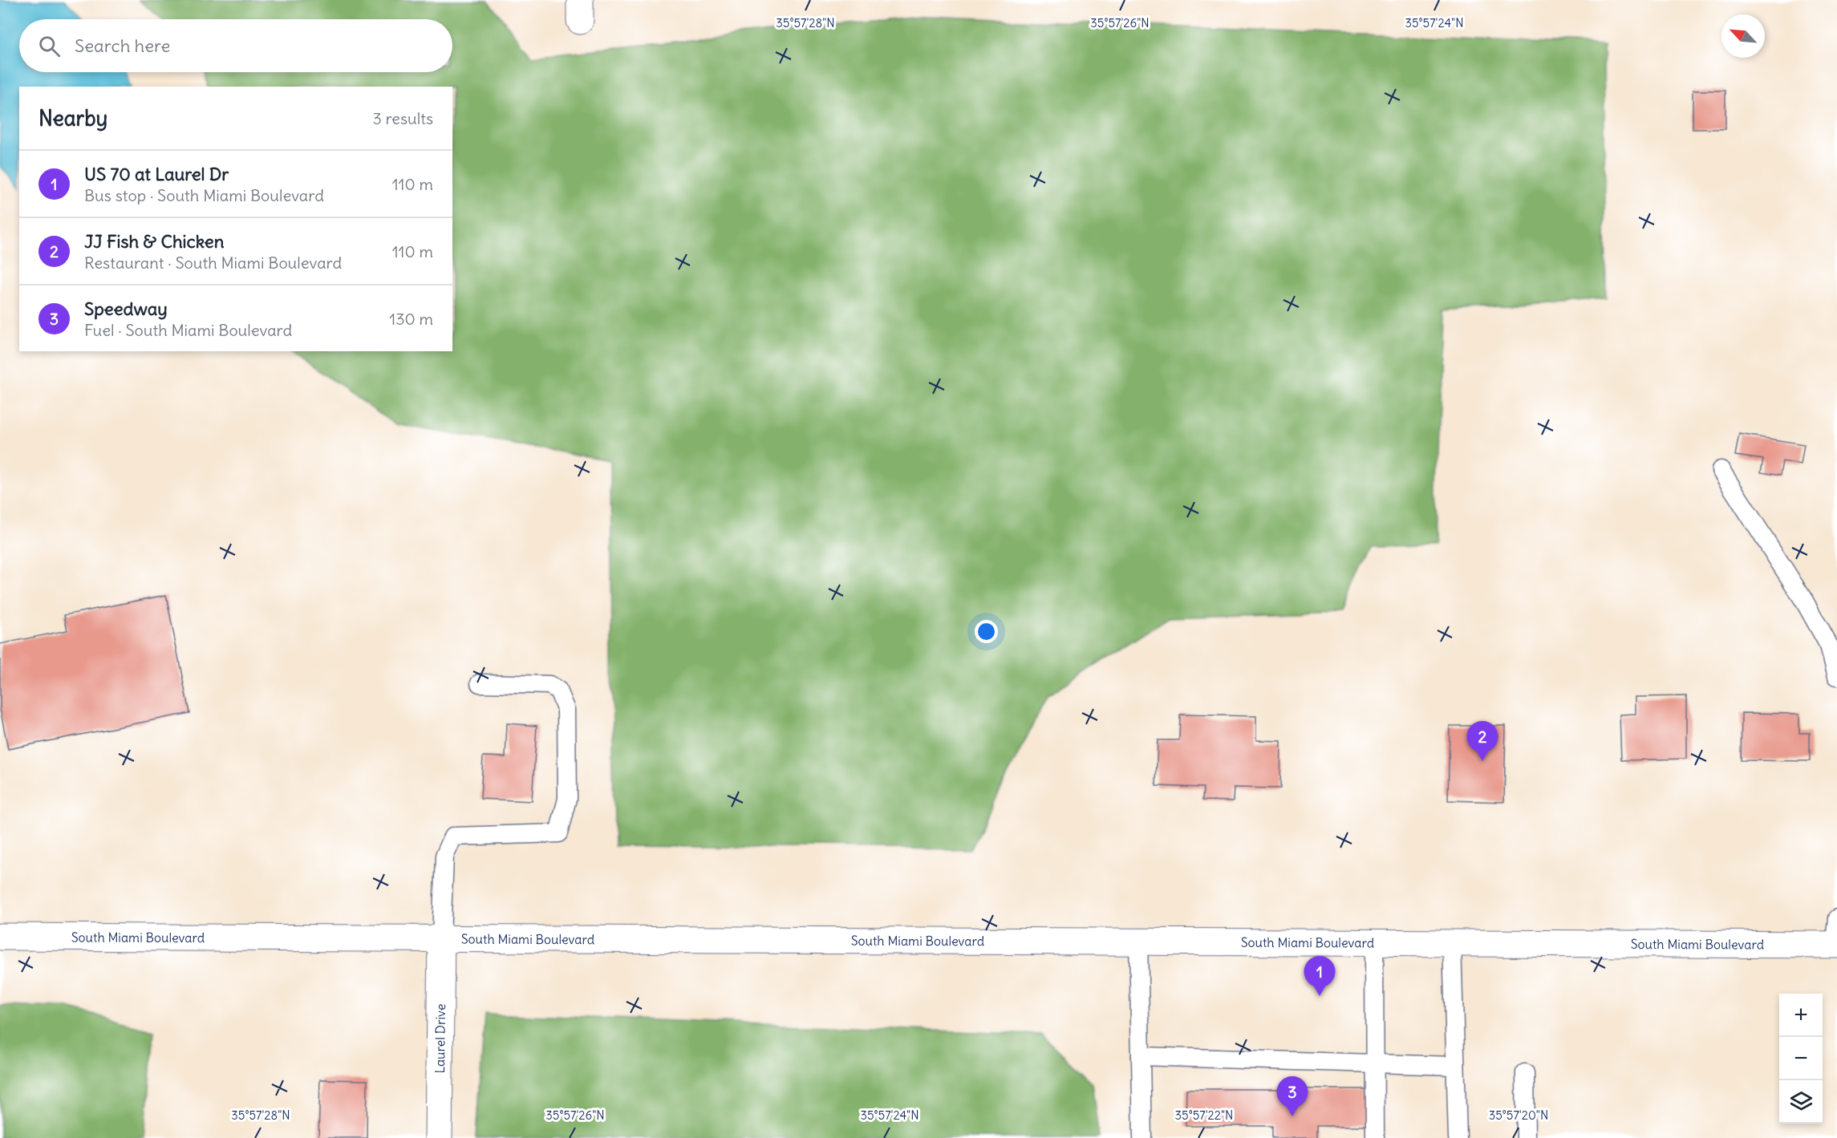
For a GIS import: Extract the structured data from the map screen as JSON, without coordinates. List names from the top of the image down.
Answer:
{
  "streets": {
    "main road": ["South Miami Boulevard", "Laurel Drive"]
  },
  "crossings": [
    ["South Miami Boulevard", "Laurel Drive"]
  ],
  "north": "top left",
  "page": {
    "search": "Search here",
    "heading": ["Nearby", "3 results"],
    "list": [
      {
        "mark": "1",
        "name": "US 70 at Laurel Dr",
        "note": "Bus stop · South Miami Boulevard",
        "value": "110 m"
      },
      {
        "mark": "2",
        "name": "JJ Fish & Chicken",
        "note": "Restaurant · South Miami Boulevard",
        "value": "110 m"
      },
      {
        "mark": "3",
        "name": "Speedway",
        "note": "Fuel · South Miami Boulevard",
        "value": "130 m"
      }
    ],
    "pins": ["2", "1", "3"],
    "map_buttons": ["+", "−"]
  },
  "coordinates": [
    "35°57'28\"N",
    "35°57'26\"N",
    "35°57'24\"N",
    "35°57'22\"N",
    "35°57'20\"N"
  ]
}
